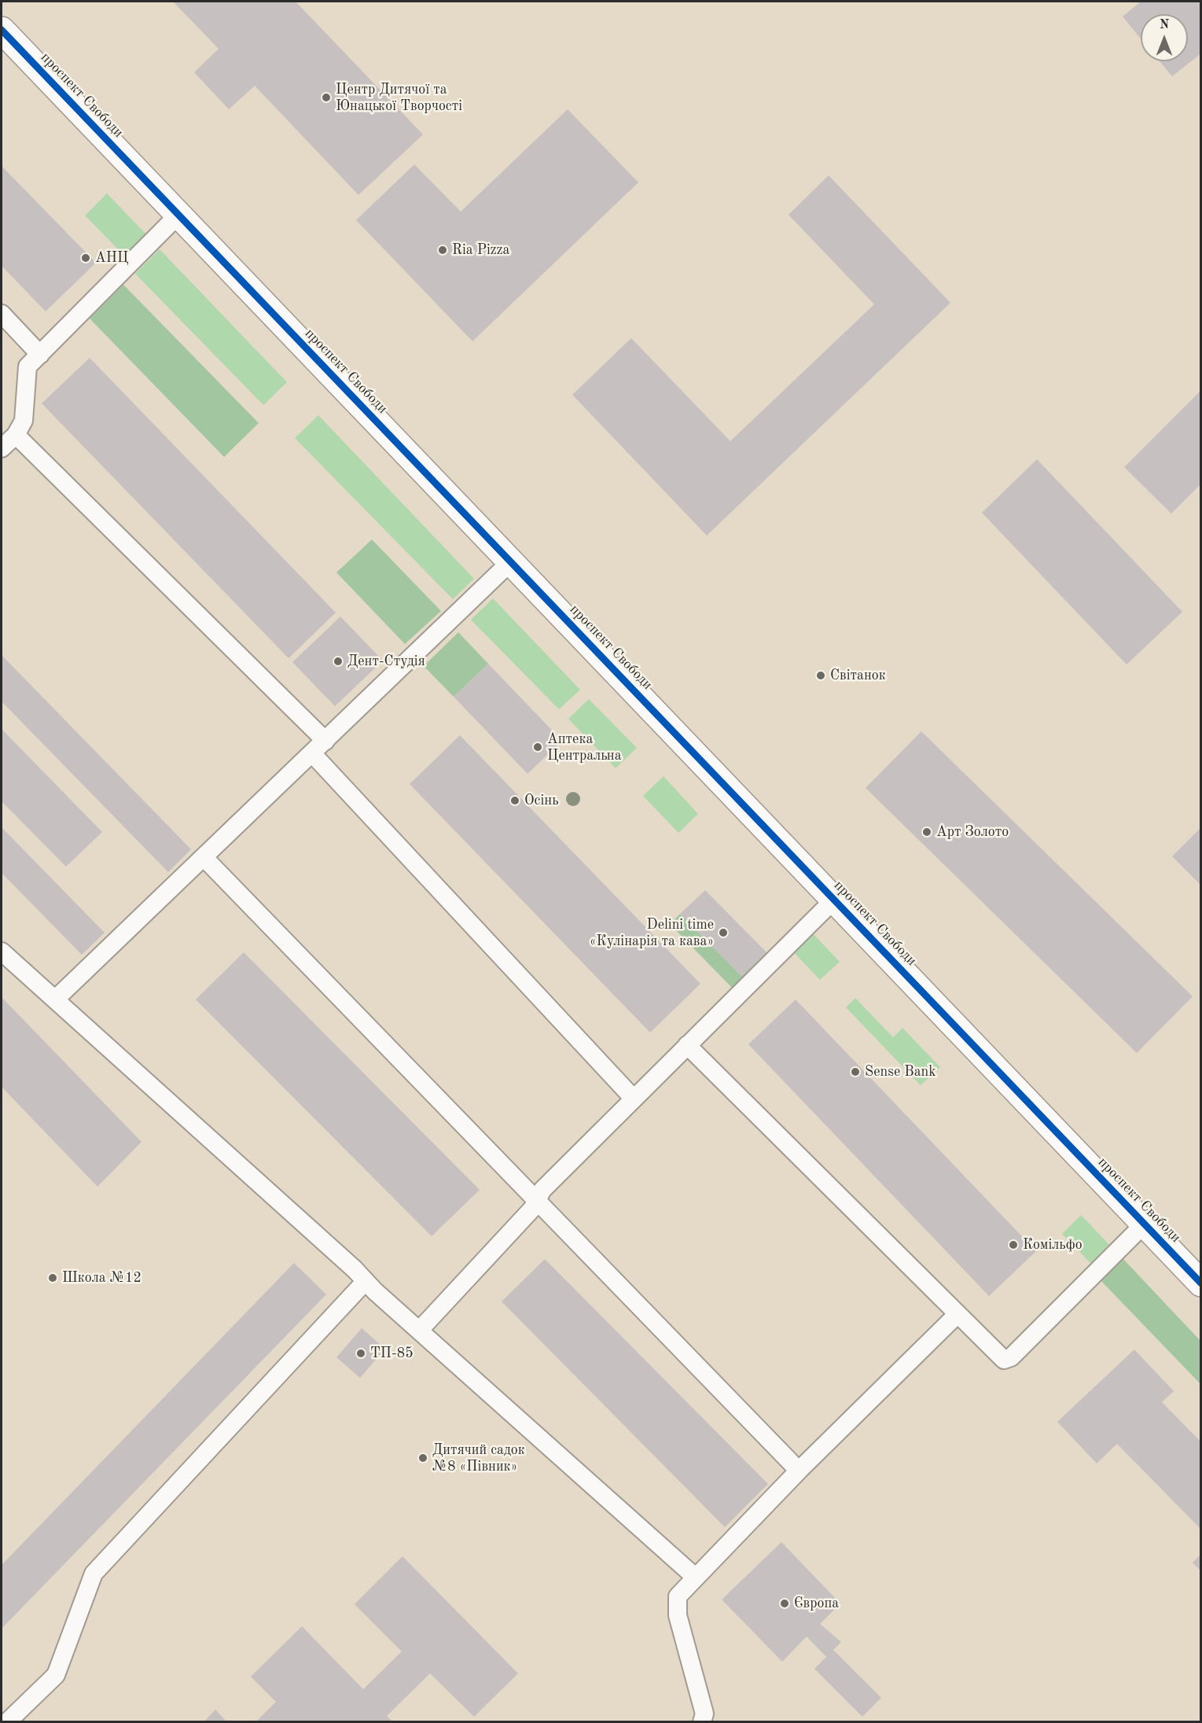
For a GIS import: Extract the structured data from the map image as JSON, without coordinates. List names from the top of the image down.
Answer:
{
  "streets": {
    "street": ["проспект Свободи"]
  },
  "places": [
    "Центр Дитячої та Юнацької Творчості",
    "Ria Pizza",
    "АНЦ",
    "Дент-Студія",
    "Свiтанок",
    "Аптека Центральна",
    "Осінь",
    "Арт Золото",
    "Delini time «Кулінарія та кава»",
    "Sense Bank",
    "Комільфо",
    "Школа №12",
    "ТП-85",
    "Дитячий садок №8 «Півник»",
    "Європа"
  ],
  "north": "top"
}
